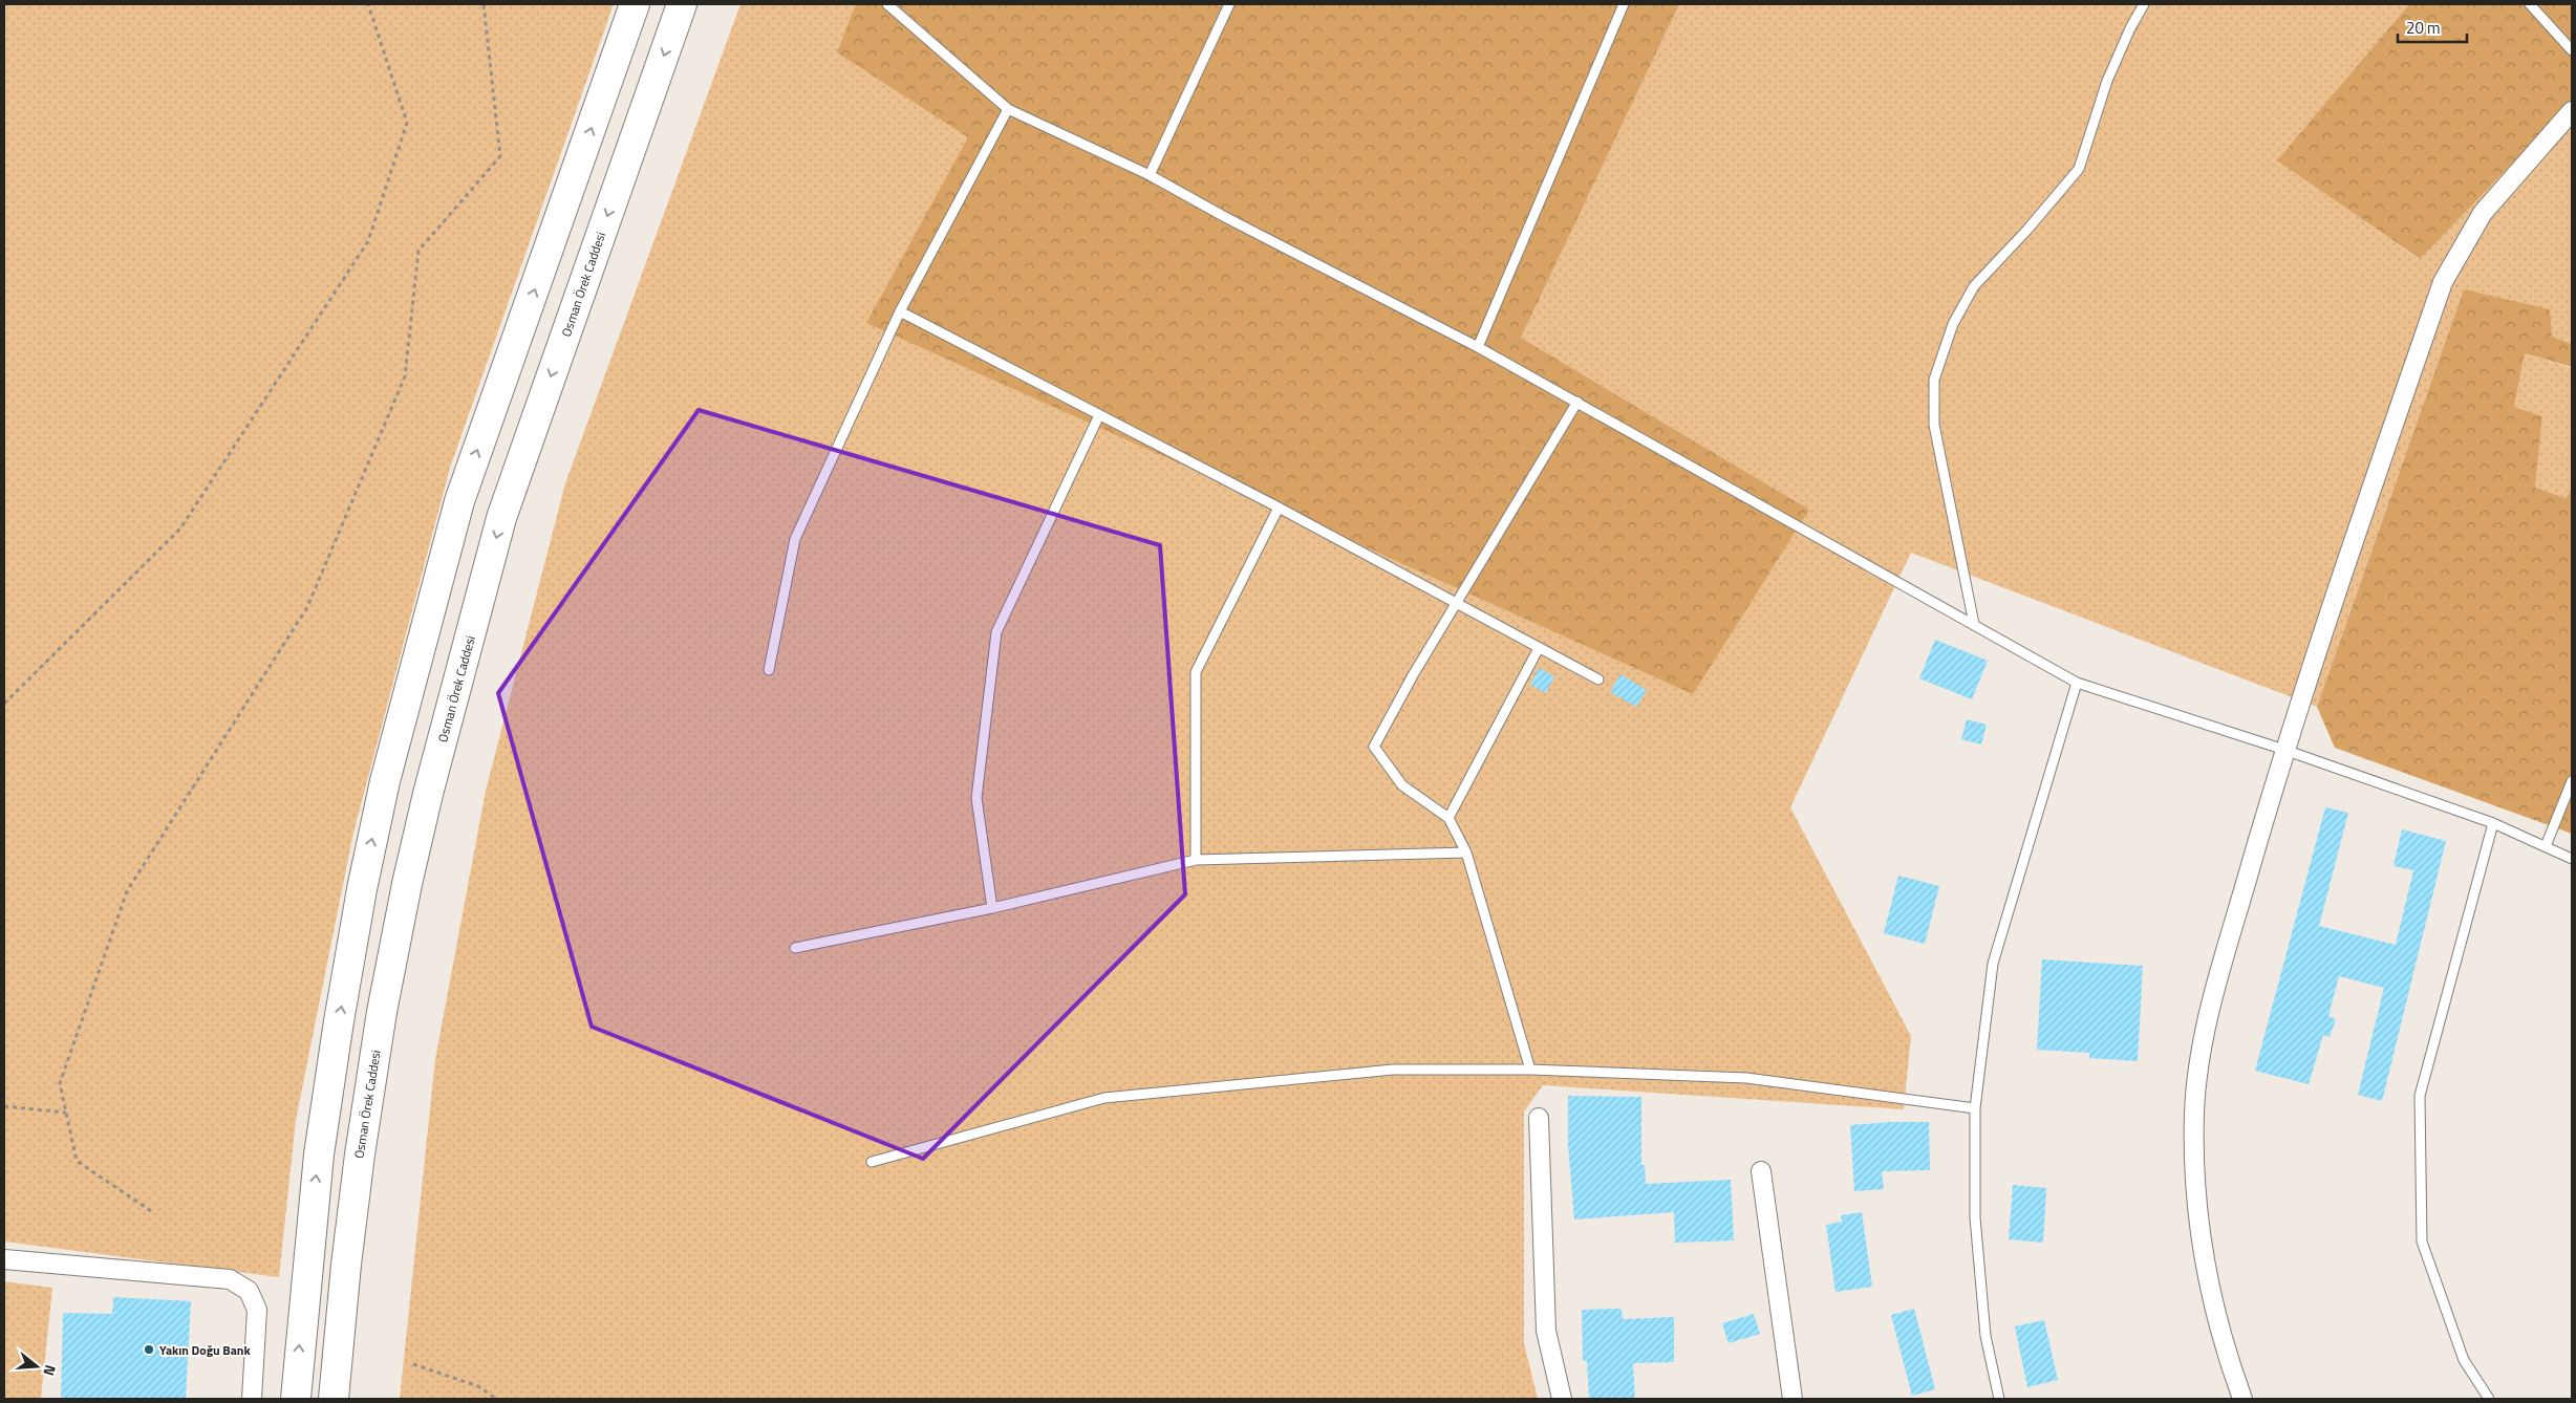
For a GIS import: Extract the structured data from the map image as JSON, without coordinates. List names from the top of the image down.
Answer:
{
  "streets": {
    "main road": ["Osman Örek Caddesi"]
  },
  "places": ["Yakın Doğu Bank"],
  "scale_bar": "20 m",
  "north": "right"
}
